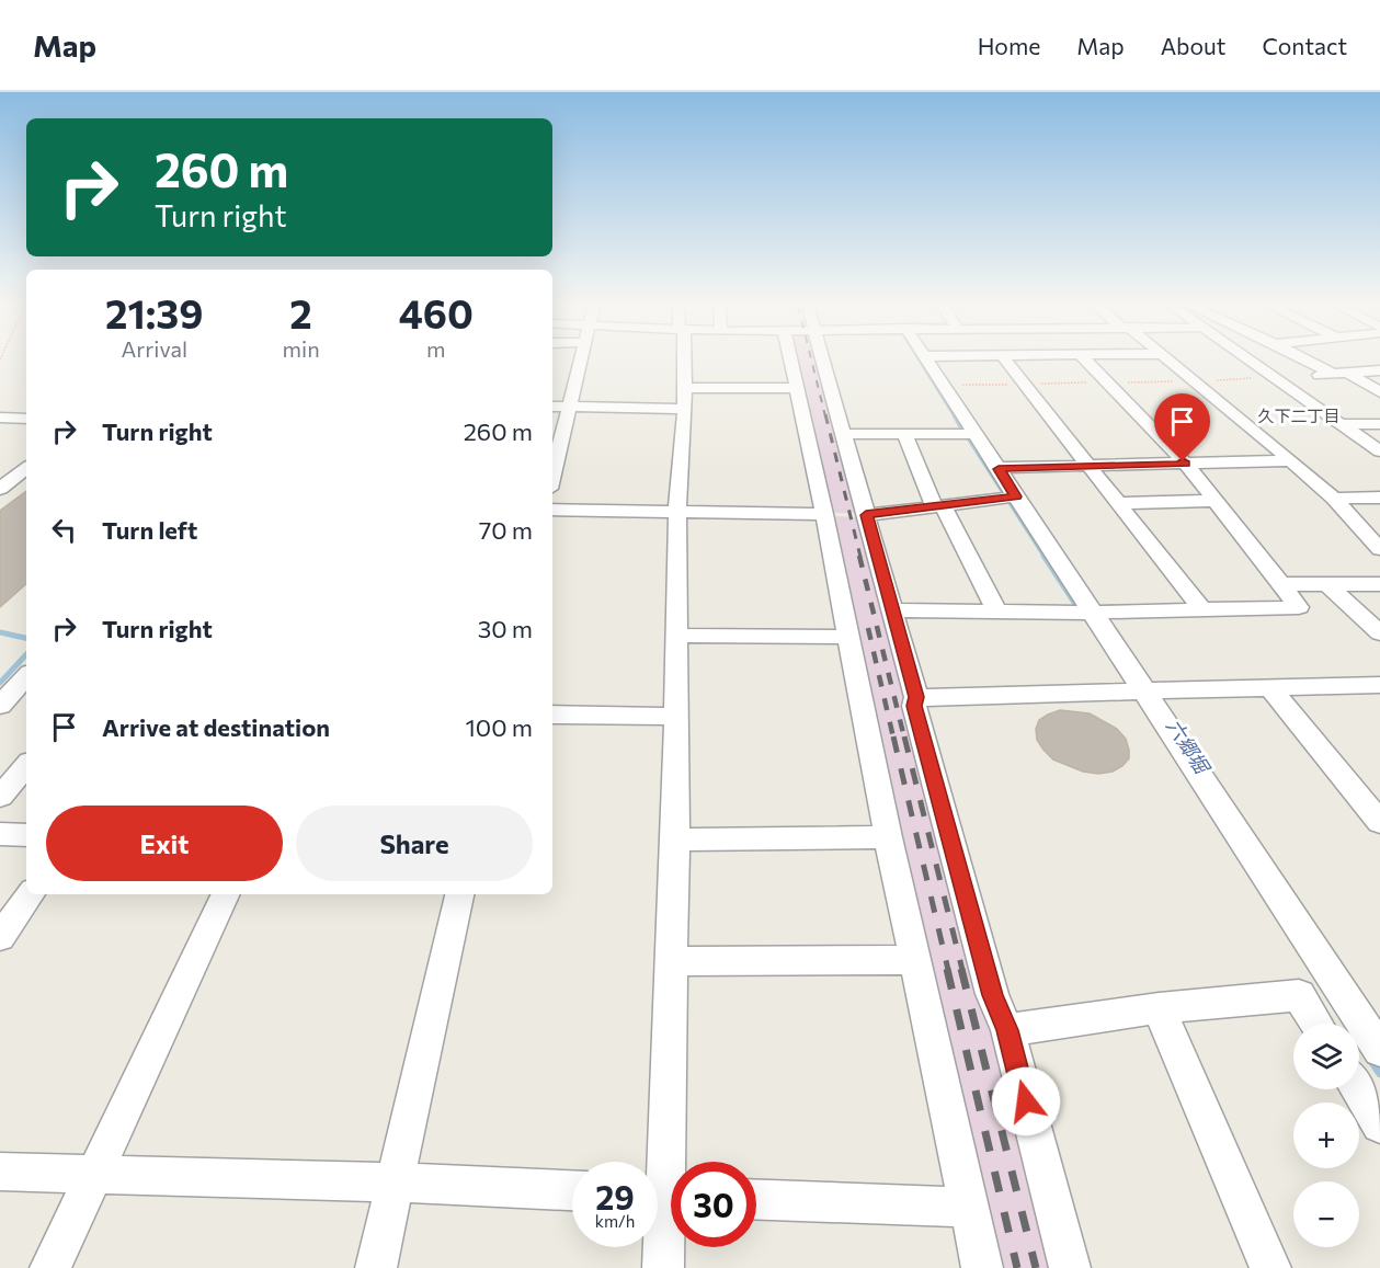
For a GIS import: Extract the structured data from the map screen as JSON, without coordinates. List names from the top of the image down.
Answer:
{
  "districts": ["久下二丁目"],
  "water": ["六郷堀"],
  "page": {
    "header": "Map",
    "nav": [
      "Home",
      "Map",
      "About",
      "Contact"
    ],
    "turn": ["260 m", "Turn right"],
    "eta": [
      "21:39",
      "Arrival",
      "2",
      "min",
      "460",
      "m"
    ],
    "list": [
      {
        "name": "Turn right",
        "value": "260 m"
      },
      {
        "name": "Turn left",
        "value": "70 m"
      },
      {
        "name": "Turn right",
        "value": "30 m"
      },
      {
        "name": "Arrive at destination",
        "value": "100 m"
      }
    ],
    "buttons": ["Exit", "Share"],
    "map_buttons": ["+", "−"],
    "speed": "29 km/h",
    "limit": "30"
  }
}
